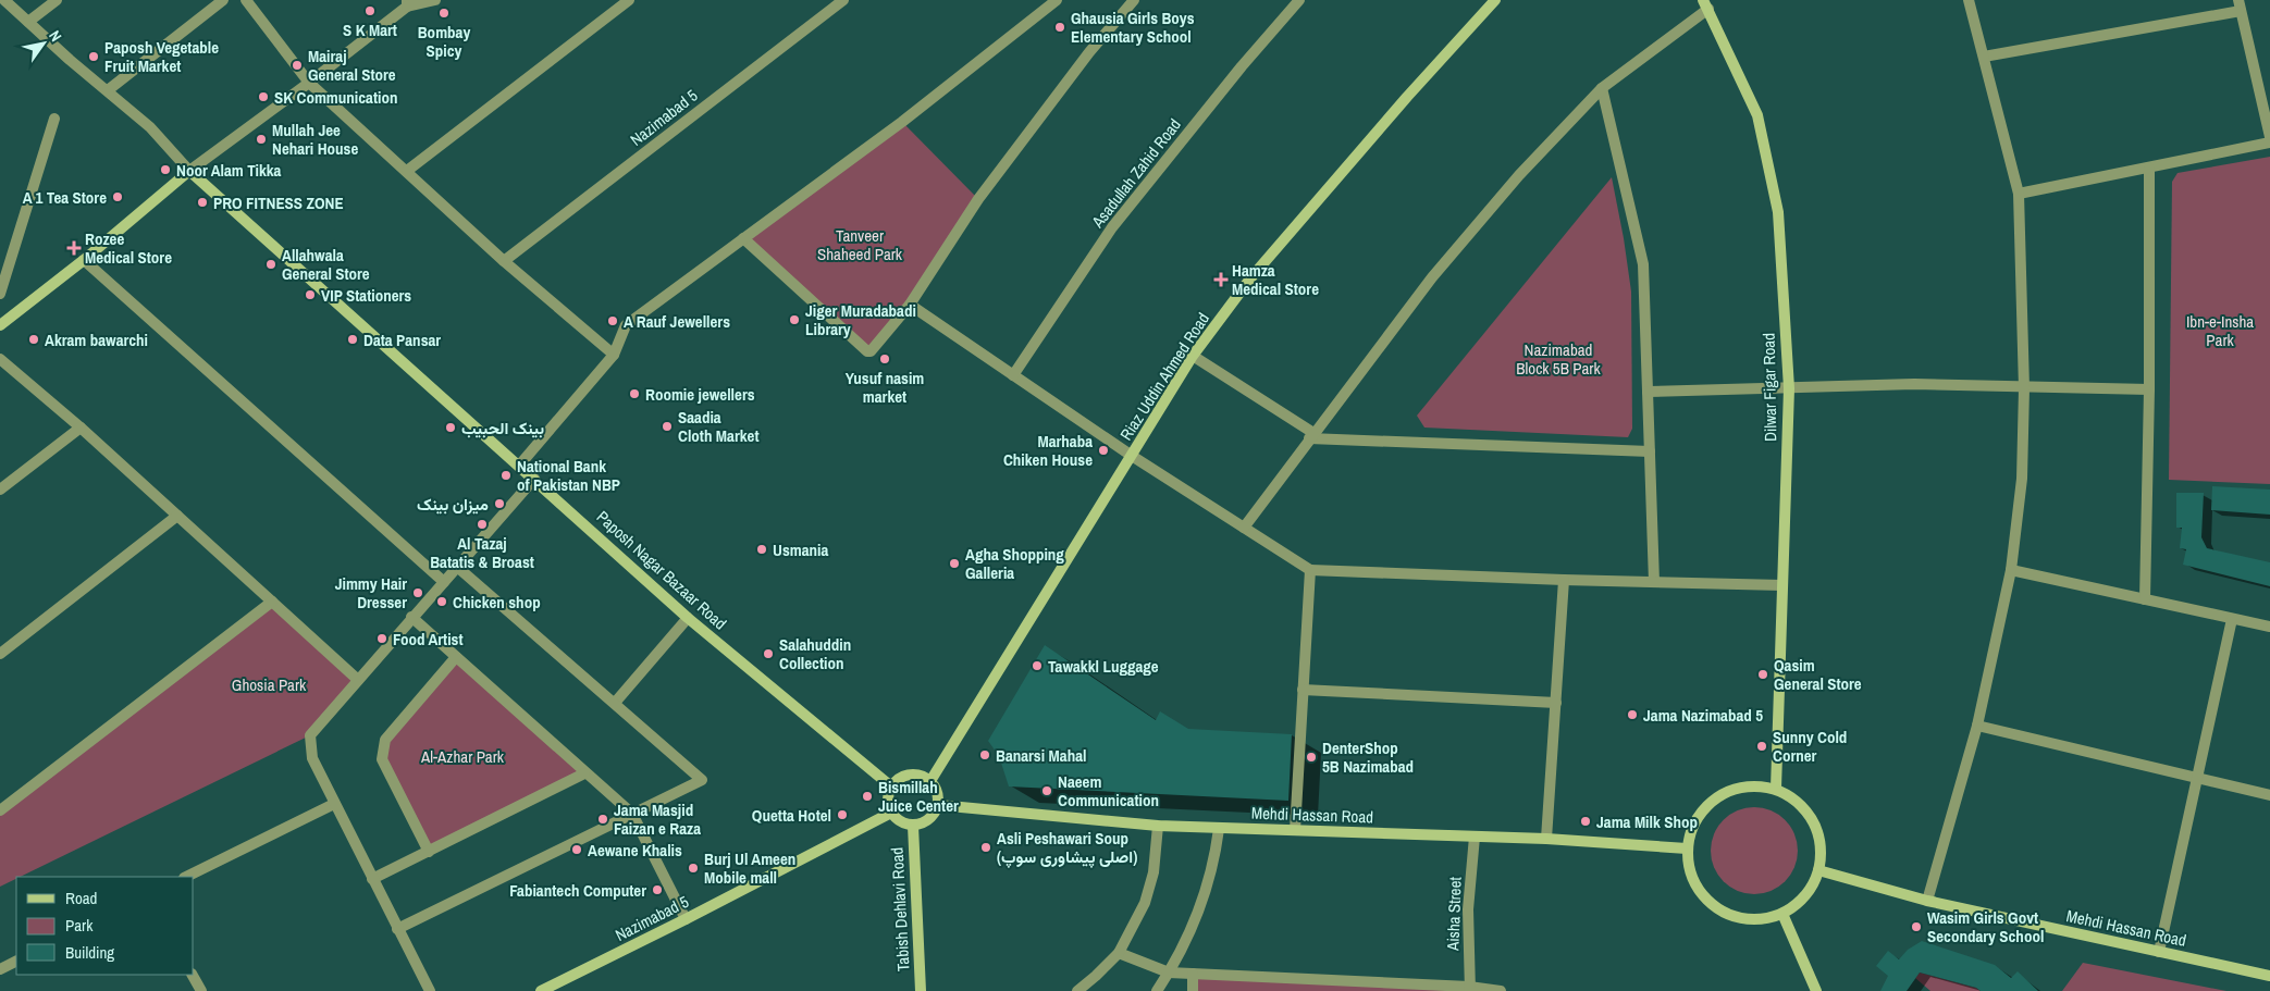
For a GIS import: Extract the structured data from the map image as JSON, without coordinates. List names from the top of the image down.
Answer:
{
  "streets": {
    "street": [
      "Nazimabad 5",
      "Asadullah Zahid Road",
      "Riaz Uddin Ahmed Road",
      "Dilwar Figar Road",
      "Paposh Nagar Bazaar Road",
      "Mehdi Hassan Road",
      "Tabish Dehlavi Road",
      "Aisha Street"
    ]
  },
  "crossings": [
    ["Nazimabad 5", "Riaz Uddin Ahmed Road"],
    ["Nazimabad 5", "Paposh Nagar Bazaar Road"],
    ["Nazimabad 5", "Mehdi Hassan Road"],
    ["Nazimabad 5", "Tabish Dehlavi Road"],
    ["Riaz Uddin Ahmed Road", "Paposh Nagar Bazaar Road"],
    ["Riaz Uddin Ahmed Road", "Mehdi Hassan Road"],
    ["Riaz Uddin Ahmed Road", "Tabish Dehlavi Road"],
    ["Dilwar Figar Road", "Mehdi Hassan Road"],
    ["Paposh Nagar Bazaar Road", "Mehdi Hassan Road"],
    ["Paposh Nagar Bazaar Road", "Tabish Dehlavi Road"],
    ["Mehdi Hassan Road", "Tabish Dehlavi Road"],
    ["Mehdi Hassan Road", "Aisha Street"]
  ],
  "parks": [
    "Tanveer Shaheed Park",
    "Ibn-e-Insha Park",
    "Nazimabad Block 5B Park",
    "Ghosia Park",
    "Al-Azhar Park"
  ],
  "places": {
    "other": [
      "S K Mart",
      "Bombay Spicy",
      "Ghausia Girls Boys Elementary School",
      "Paposh Vegetable Fruit Market",
      "Mairaj General Store",
      "SK Communication",
      "Mullah Jee Nehari House",
      "Noor Alam Tikka",
      "A 1 Tea Store",
      "PRO FITNESS ZONE",
      "Allahwala General Store",
      "VIP Stationers",
      "Jiger Muradabadi Library",
      "A Rauf Jewellers",
      "Akram bawarchi",
      "Data Pansar",
      "Yusuf nasim market",
      "Roomie jewellers",
      "Saadia Cloth Market",
      "بينک الحبيب",
      "Marhaba Chiken House",
      "National Bank of Pakistan NBP",
      "میزان بینک",
      "Al Tazaj Batatis & Broast",
      "Usmania",
      "Agha Shopping Galleria",
      "Jimmy Hair Dresser",
      "Chicken shop",
      "Food Artist",
      "Salahuddin Collection",
      "Tawakkl Luggage",
      "Qasim General Store",
      "Jama Nazimabad 5",
      "Sunny Cold Corner",
      "Banarsi Mahal",
      "DenterShop 5B Nazimabad",
      "Naeem Communication",
      "Bismillah Juice Center",
      "Quetta Hotel",
      "Jama Masjid Faizan e Raza",
      "Jama Milk Shop",
      "Asli Peshawari Soup (اصلی پیشاوری سوپ)",
      "Aewane Khalis",
      "Burj Ul Ameen Mobile mall",
      "Fabiantech Computer",
      "Wasim Girls Govt Secondary School"
    ],
    "health": ["Rozee Medical Store", "Hamza Medical Store"]
  },
  "legend": ["Road", "Park", "Building"],
  "north": "top right"
}
